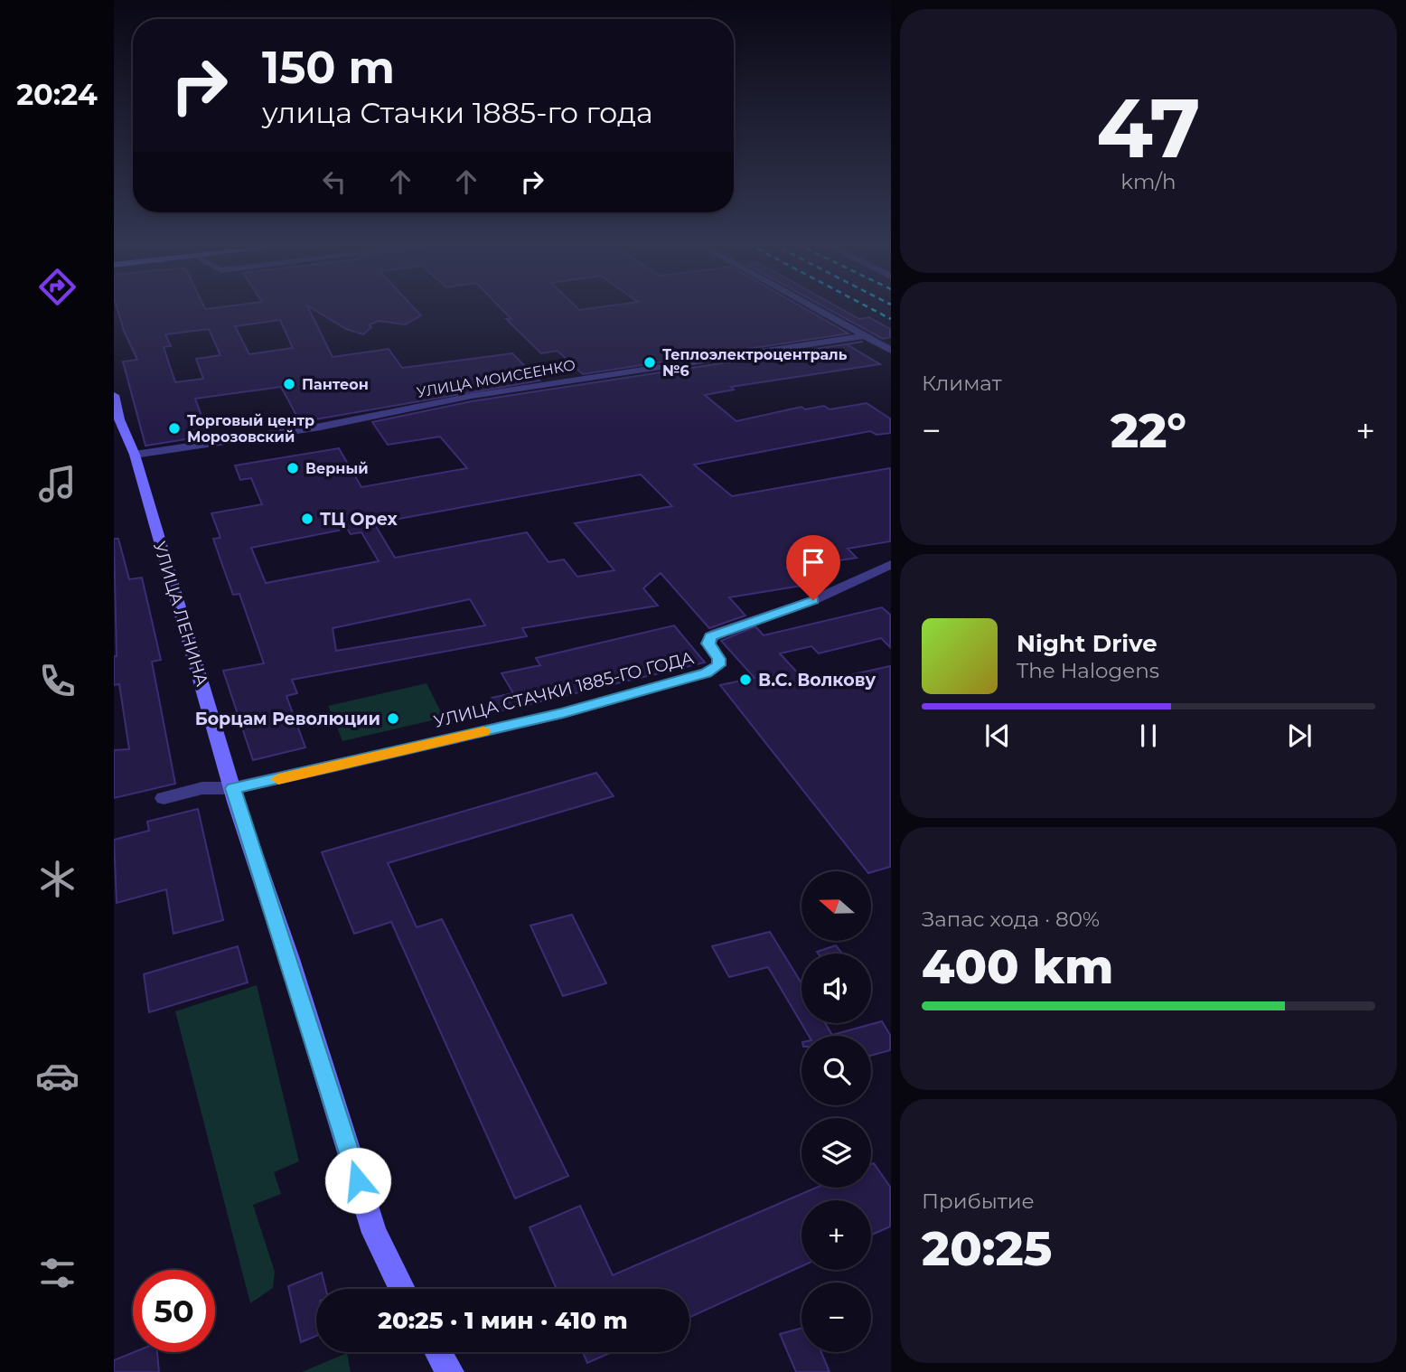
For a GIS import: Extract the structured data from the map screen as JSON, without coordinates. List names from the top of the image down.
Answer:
{
  "streets": {
    "main road": ["УЛИЦА ЛЕНИНА"],
    "street": ["УЛИЦА МОИСЕЕНКО", "УЛИЦА СТАЧКИ 1885-ГО ГОДА"]
  },
  "crossings": [
    ["УЛИЦА МОИСЕЕНКО", "УЛИЦА ЛЕНИНА"],
    ["УЛИЦА ЛЕНИНА", "УЛИЦА СТАЧКИ 1885-ГО ГОДА"]
  ],
  "places": [
    "Теплоэлектроцентраль №6",
    "Пантеон",
    "Торговый центр Морозовский",
    "Верный",
    "ТЦ Орех",
    "В.С. Волкову",
    "Борцам Революции"
  ],
  "north": "left",
  "page": {
    "tabs": "20:24",
    "tile": [
      ["47", "km/h"],
      "Климат",
      ["Запас хода · 80%", "400 km"],
      ["Прибытие", "20:25"]
    ],
    "turn": ["150 m", "улица Стачки 1885-го года"],
    "heat": ["−", "22°", "+"],
    "song": ["Night Drive", "The Halogens"],
    "map_buttons": ["+", "−"],
    "limit": "50",
    "trip": "20:25 · 1 мин · 410 m"
  }
}
